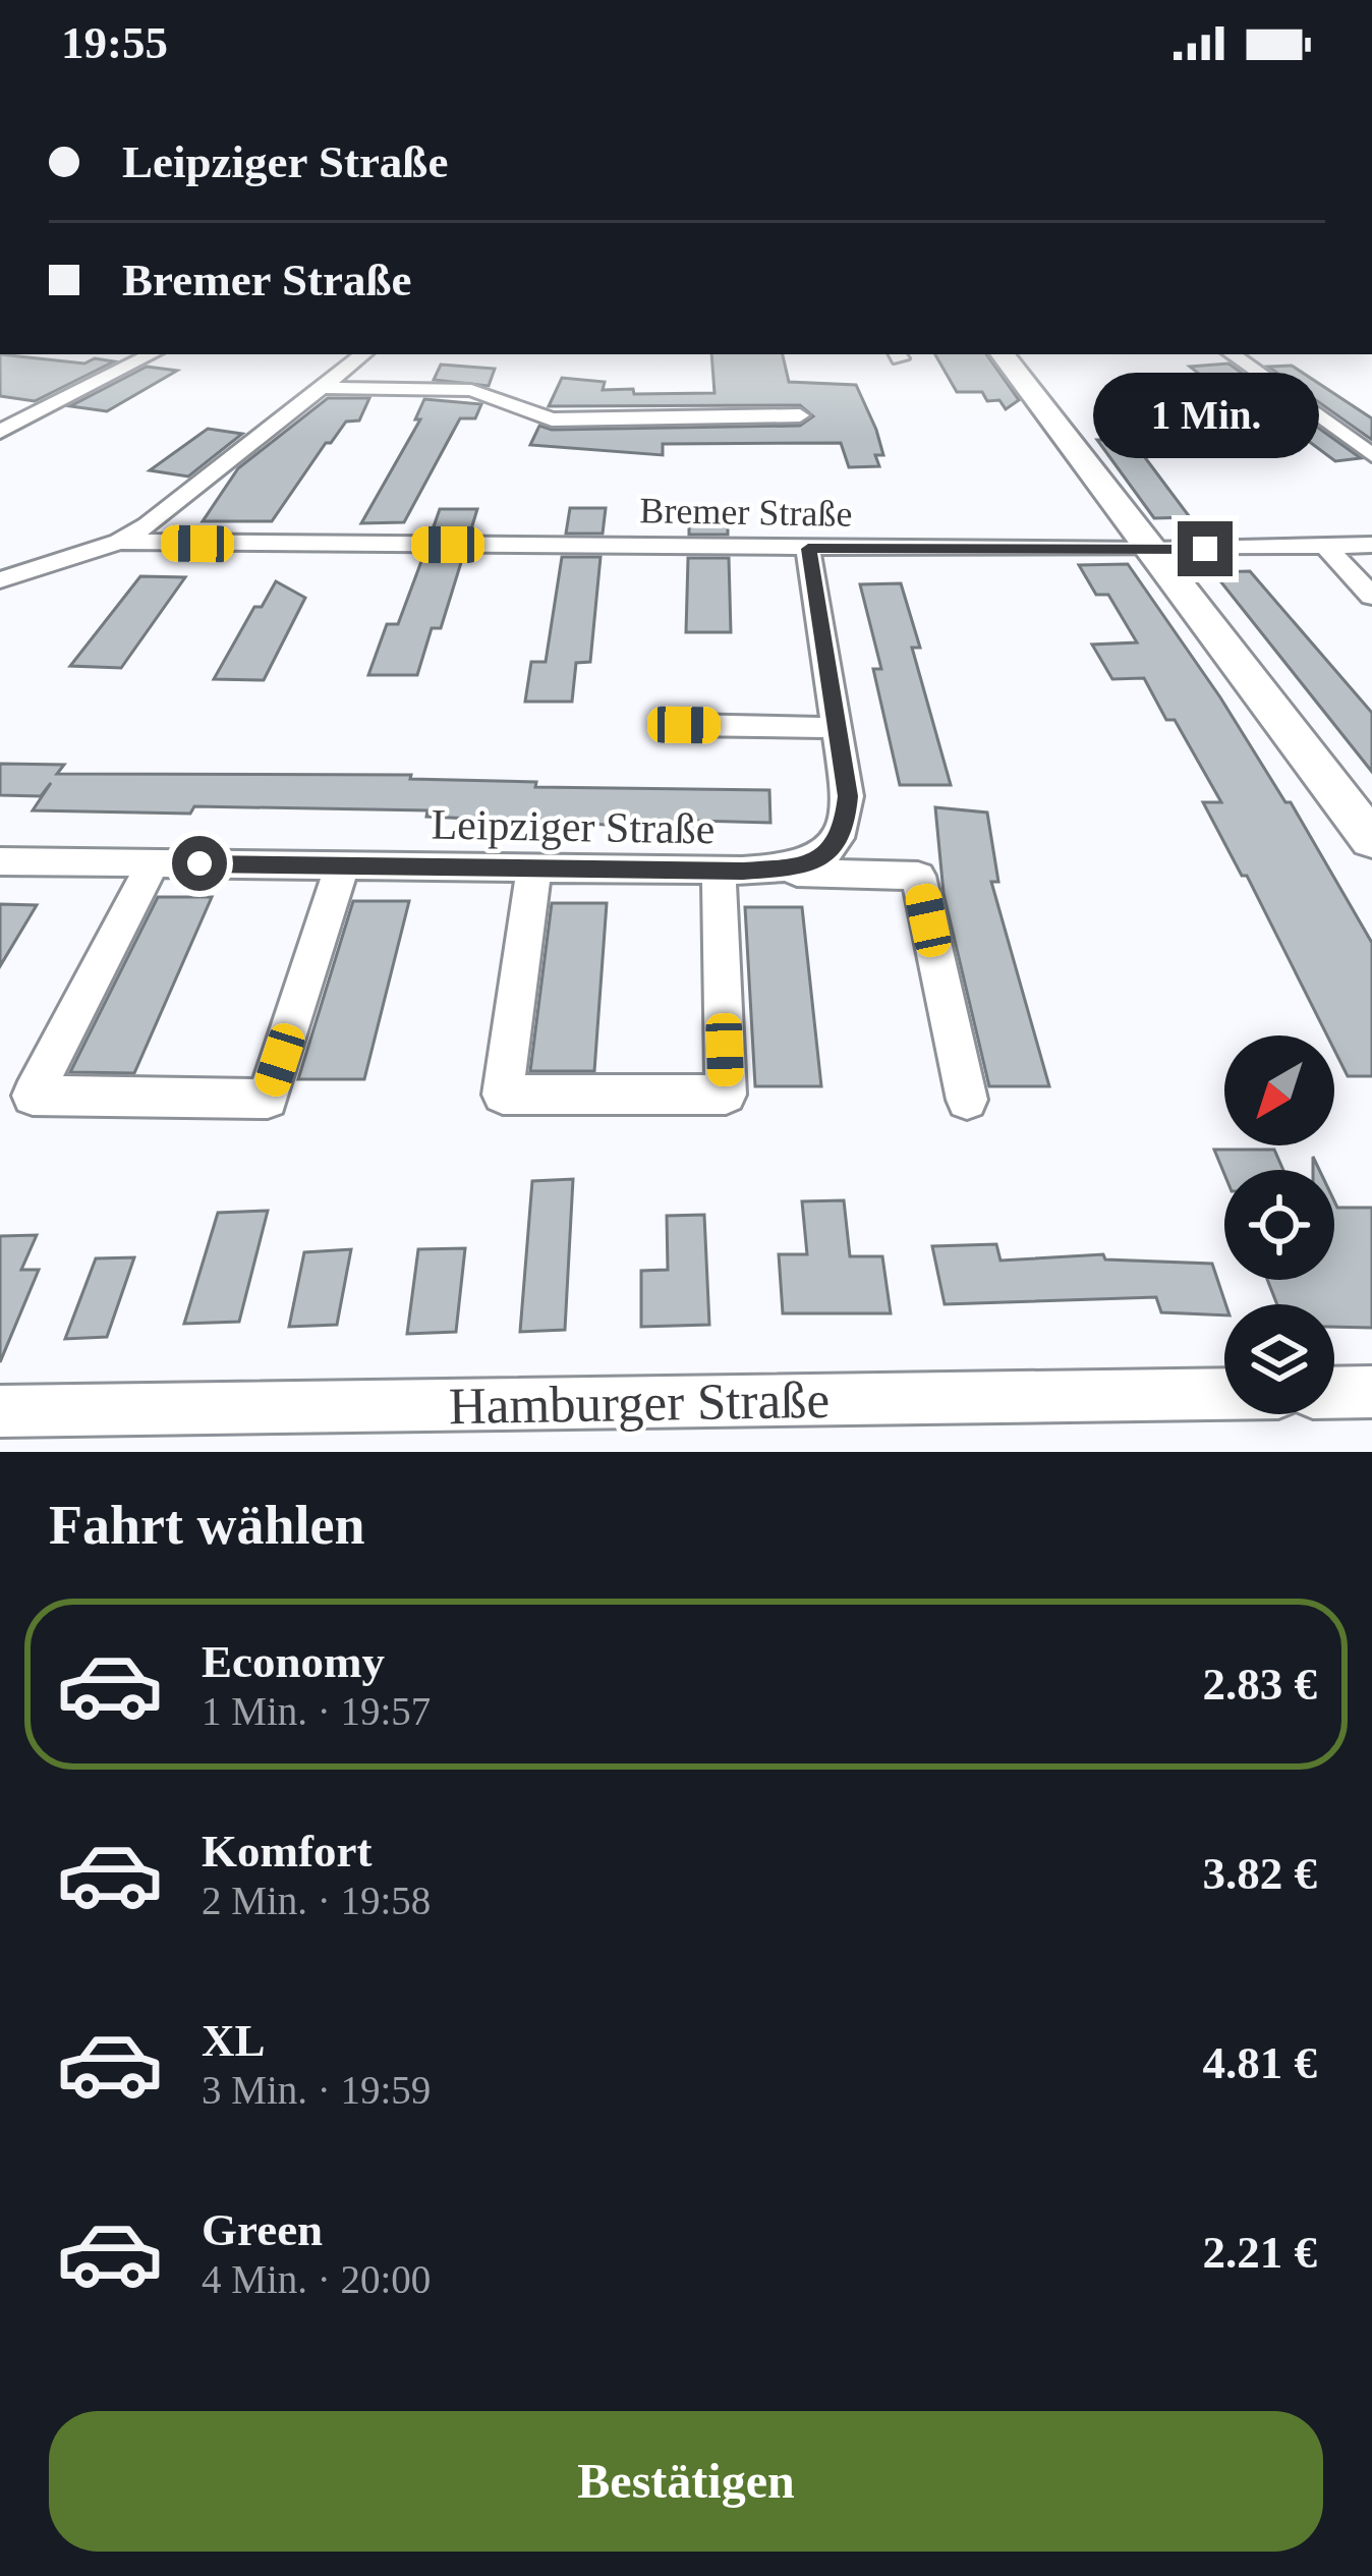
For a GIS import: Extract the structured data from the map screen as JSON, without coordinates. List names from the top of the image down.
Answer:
{
  "streets": {
    "street": ["Bremer Straße", "Leipziger Straße", "Hamburger Straße"]
  },
  "crossings": [
    ["Bremer Straße", "Leipziger Straße"]
  ],
  "north": "bottom left",
  "page": {
    "status": "19:55",
    "banner": ["Leipziger Straße", "Bremer Straße"],
    "bubble": "1 Min.",
    "heading": "Fahrt wählen",
    "list": [
      {
        "name": "Economy",
        "note": "1 Min. · 19:57",
        "value": "2.83 €"
      },
      {
        "name": "Komfort",
        "note": "2 Min. · 19:58",
        "value": "3.82 €"
      },
      {
        "name": "XL",
        "note": "3 Min. · 19:59",
        "value": "4.81 €"
      },
      {
        "name": "Green",
        "note": "4 Min. · 20:00",
        "value": "2.21 €"
      }
    ],
    "buttons": "Bestätigen"
  }
}
